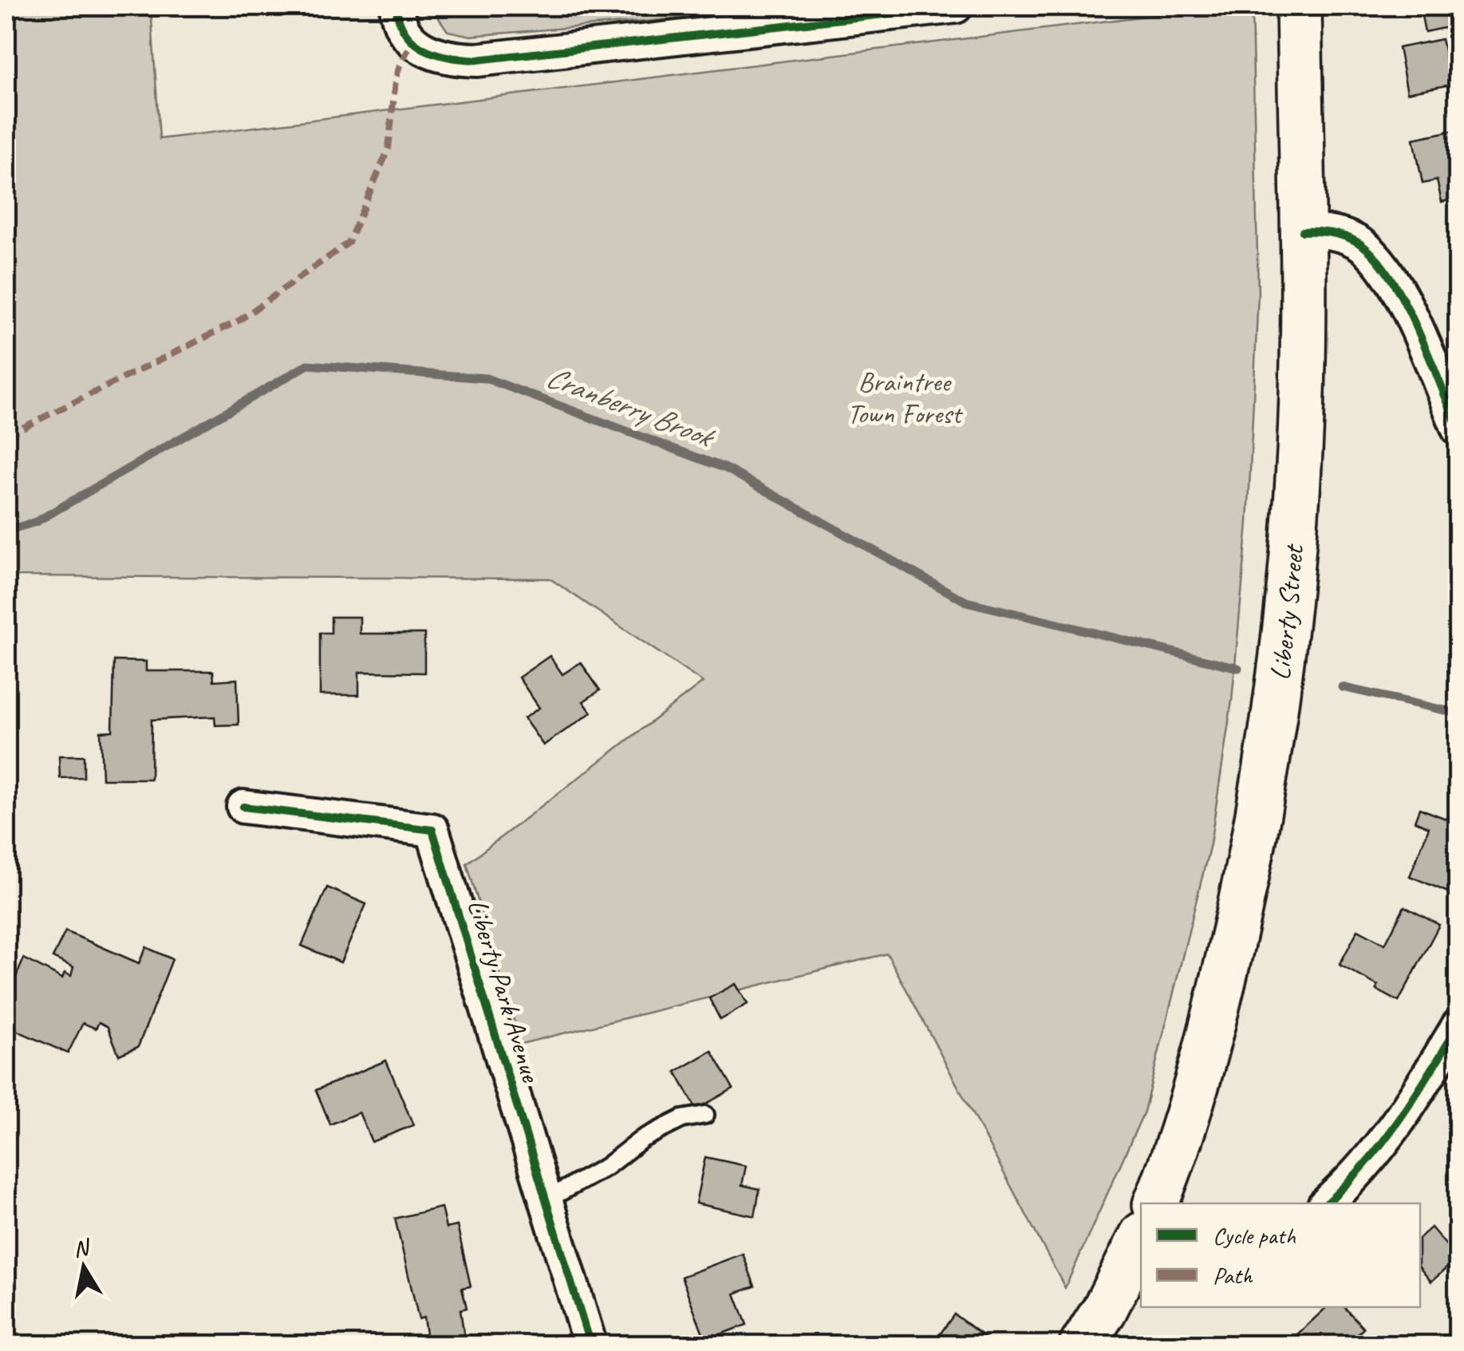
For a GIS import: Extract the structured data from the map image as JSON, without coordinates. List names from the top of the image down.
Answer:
{
  "streets": {
    "main road": ["Liberty Street"],
    "street": ["Liberty Park Avenue"]
  },
  "water": ["Cranberry Brook"],
  "parks": ["Braintree Town Forest"],
  "legend": ["Cycle path", "Path"],
  "north": "top"
}
